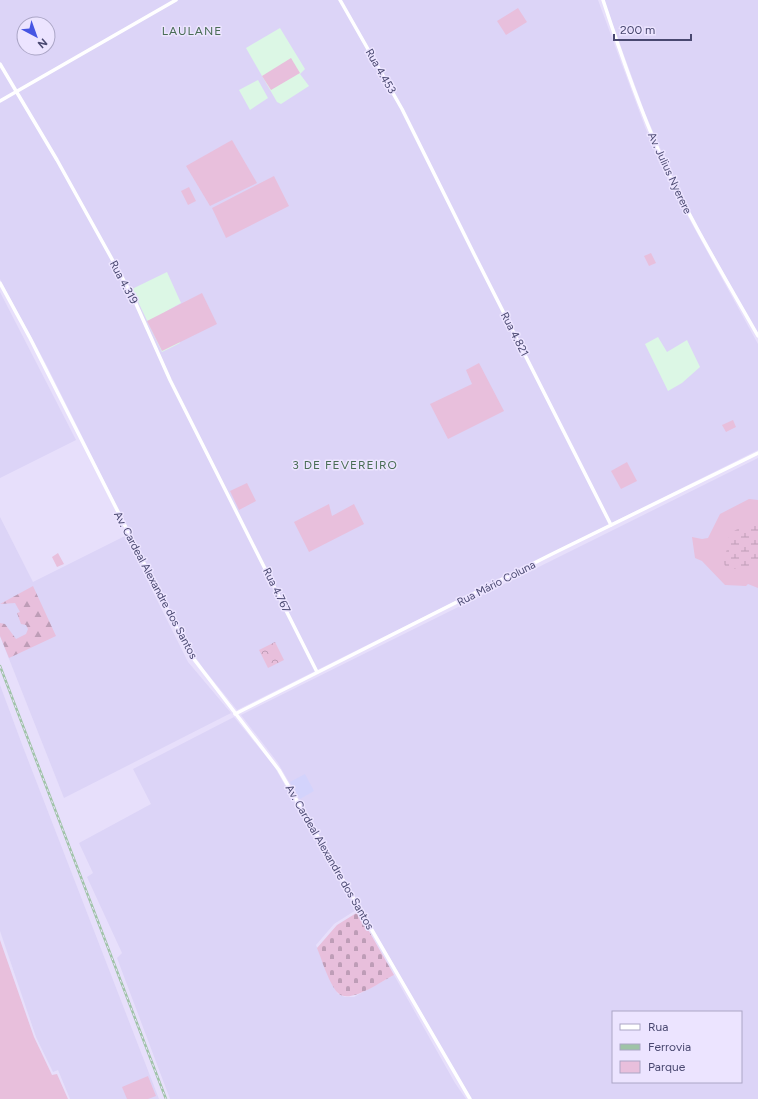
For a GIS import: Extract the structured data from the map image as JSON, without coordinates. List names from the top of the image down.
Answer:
{
  "streets": {
    "street": [
      "Rua 4.453",
      "Av. Julius Nyerere",
      "Rua 4.319",
      "Rua 4.821",
      "Rua Mário Coluna",
      "Av. Cardeal Alexandre dos Santos",
      "Rua 4.767"
    ]
  },
  "crossings": [
    ["Rua 4.453", "Rua 4.821"],
    ["Rua 4.319", "Rua 4.767"],
    ["Rua 4.821", "Rua Mário Coluna"],
    ["Rua Mário Coluna", "Av. Cardeal Alexandre dos Santos"],
    ["Rua Mário Coluna", "Rua 4.767"]
  ],
  "districts": ["LAULANE", "3 DE FEVEREIRO"],
  "legend": ["Rua", "Ferrovia", "Parque"],
  "scale_bar": "200 m",
  "north": "bottom right"
}
